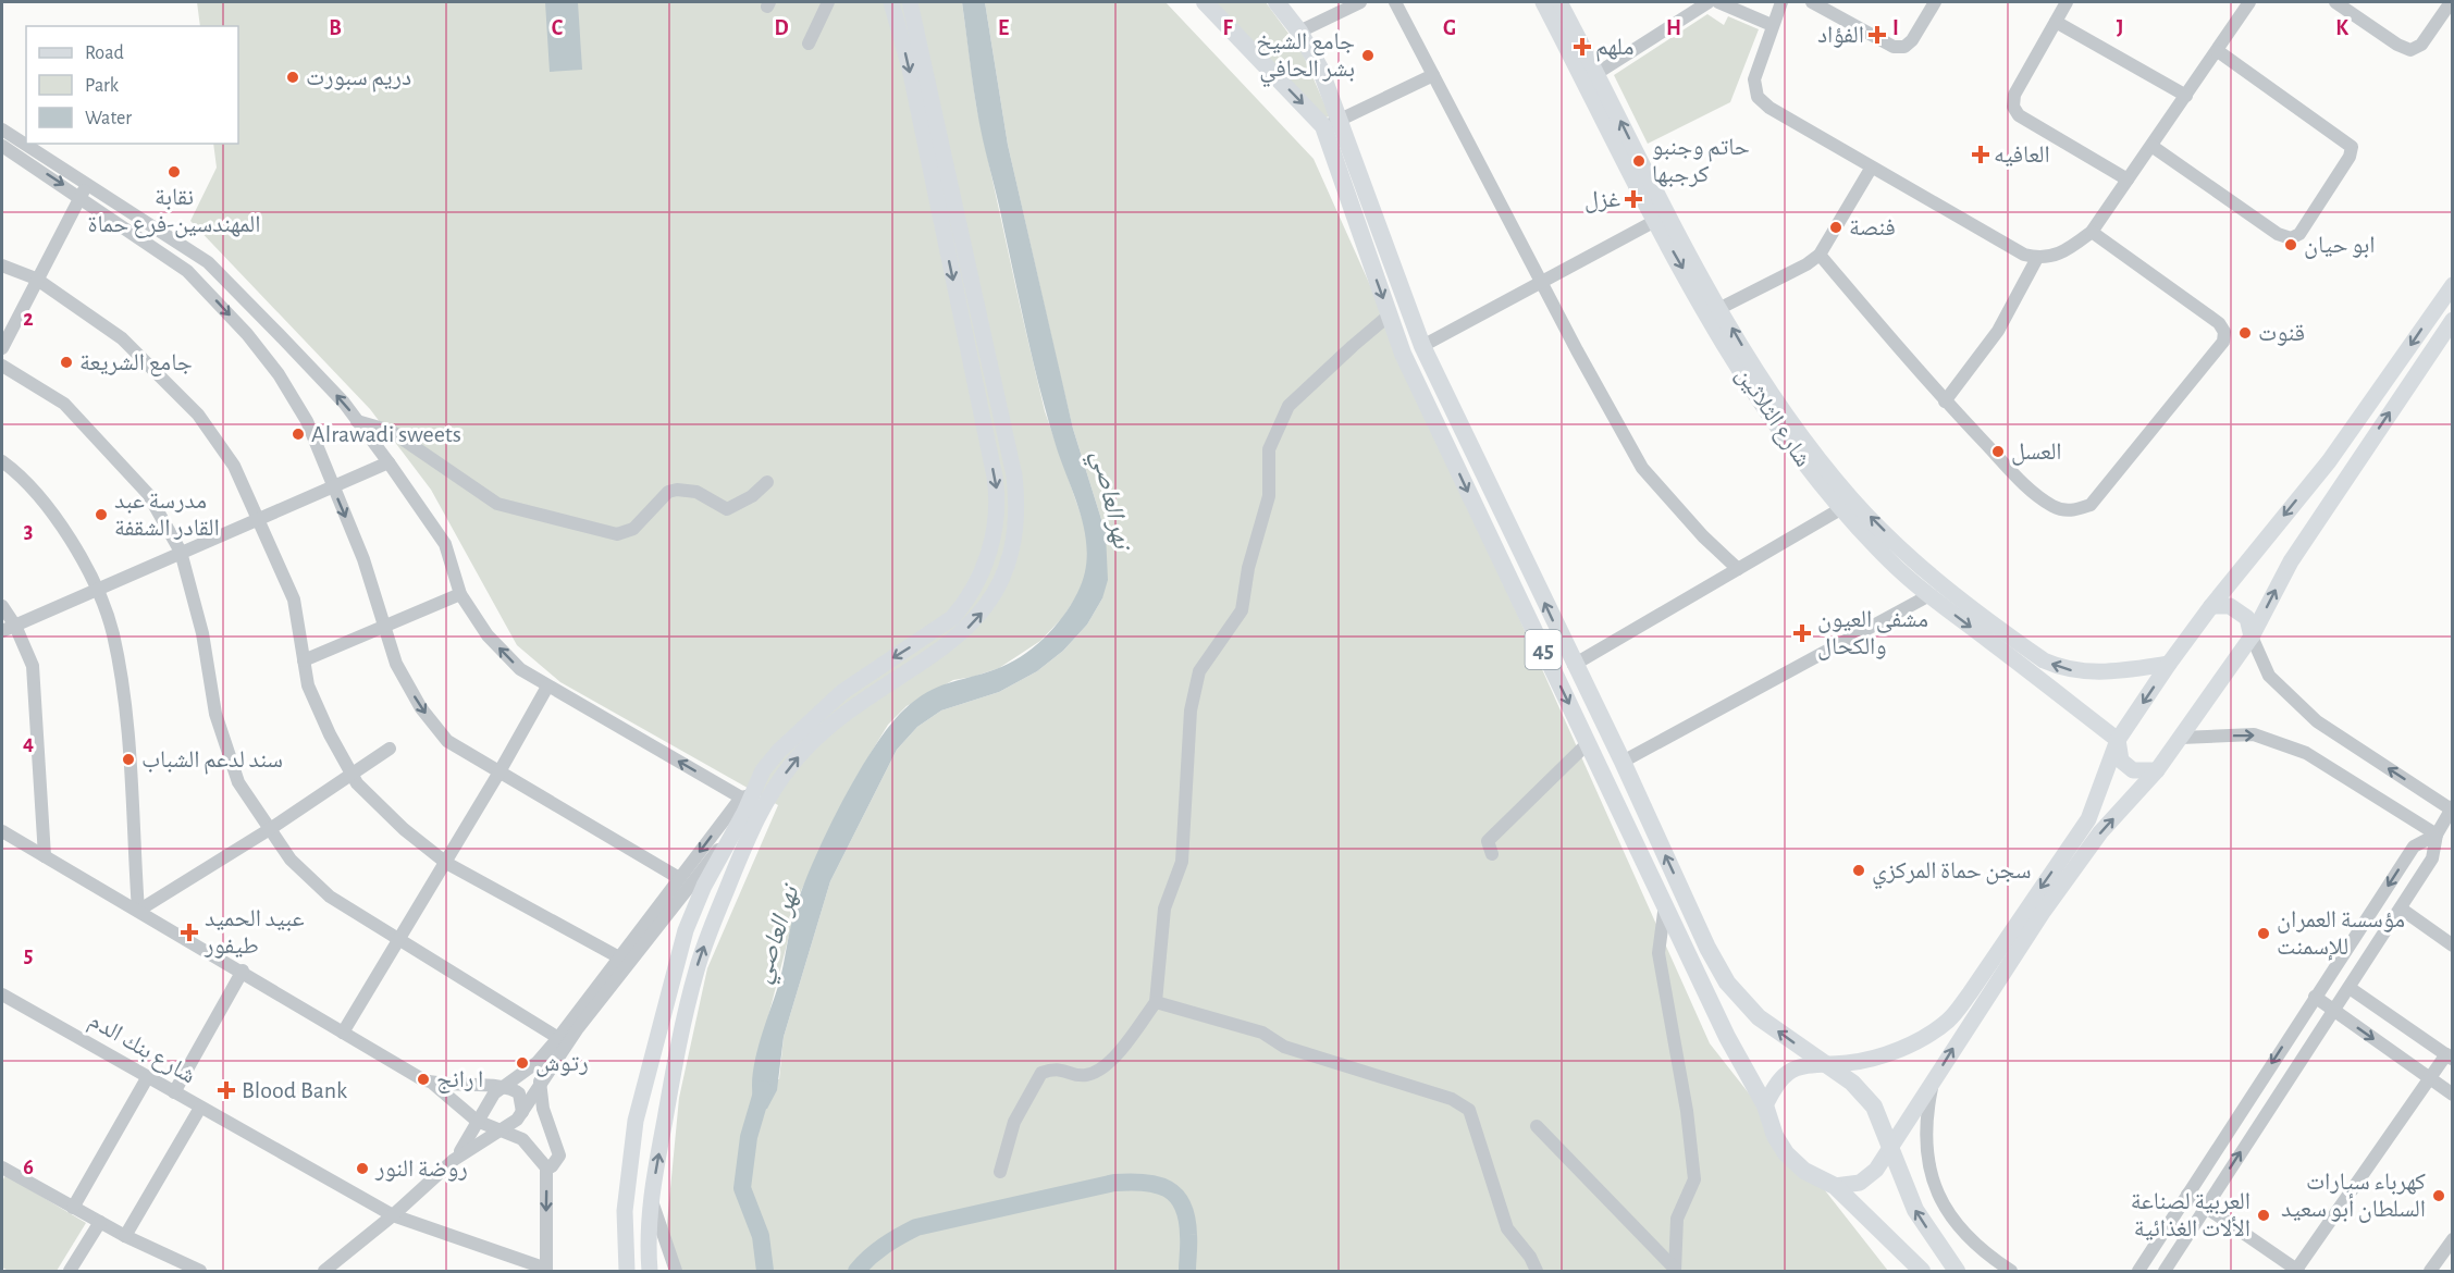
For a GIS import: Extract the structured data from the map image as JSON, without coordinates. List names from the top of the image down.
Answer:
{
  "streets": {
    "highway": ["45"],
    "main road": ["شارع الثلاثين"],
    "street": ["شارع بنك الدم"]
  },
  "water": ["نهر العاصي"],
  "places": {
    "health": [
      "الفؤاد",
      "ملهم",
      "العافيه",
      "غزل",
      "مشفى العيون والكحال",
      "عبيد الحميد طيفور",
      "Blood Bank"
    ],
    "other": [
      "جامع الشيخ بشر الحافي",
      "دريم سبورت",
      "حاتم وجنبو كرجبها",
      "نقابة المهندسين-فرع حماة",
      "فنصة",
      "ابو حيان",
      "قنوت",
      "جامع الشريعة",
      "Alrawadi sweets",
      "العسل",
      "مدرسة عبد القادر الشقفة",
      "سند لدعم الشباب",
      "سجن حماة المركزي",
      "مؤسسة العمران للإسمنت",
      "رتوش",
      "ا رانج",
      "روضة النور",
      "كهرباء سيارات السلطان أبو سعيد",
      "العربية لصناعة الألات الغذائية"
    ]
  },
  "legend": ["Road", "Park", "Water"],
  "grid": {
    "columns": [
      "B",
      "C",
      "D",
      "E",
      "F",
      "G",
      "H",
      "I",
      "J",
      "K"
    ],
    "rows": [
      "2",
      "3",
      "4",
      "5",
      "6"
    ]
  }
}
